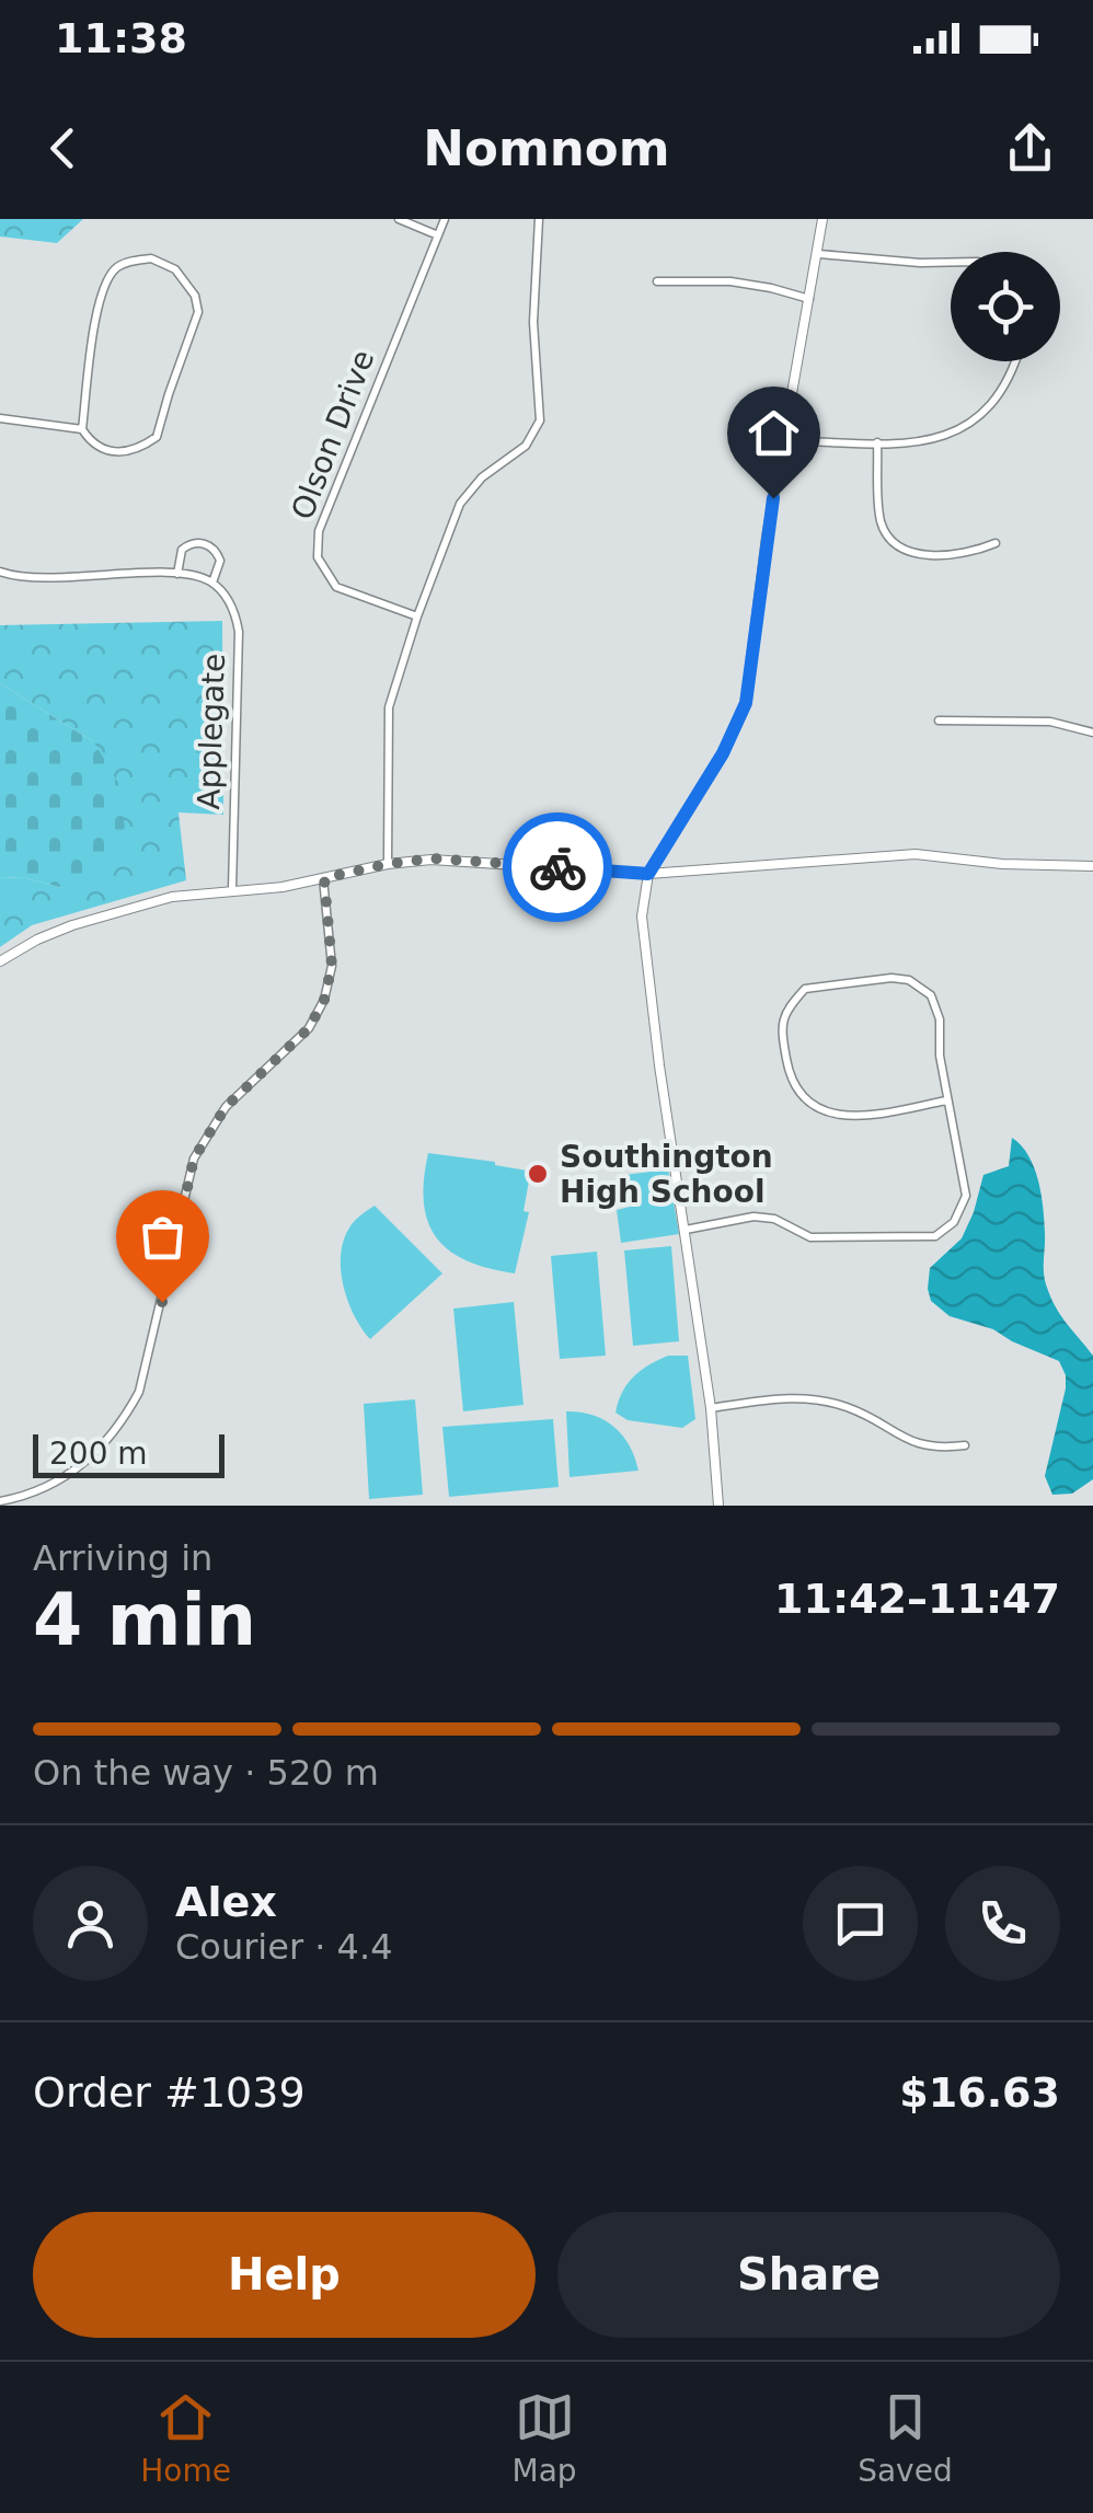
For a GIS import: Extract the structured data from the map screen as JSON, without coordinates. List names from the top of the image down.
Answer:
{
  "streets": {
    "street": ["Olson Drive", "Applegate"]
  },
  "places": ["Southington High School"],
  "scale_bar": "200 m",
  "page": {
    "status": "11:38",
    "header": "Nomnom",
    "scale": "200 m",
    "heading": ["4 min", "Arriving in", "11:42–11:47"],
    "panel": [
      "Alex",
      "Courier · 4.4",
      "Order #1039",
      "$16.63"
    ],
    "bar": "On the way · 520 m",
    "buttons": ["Help", "Share"],
    "tabs": ["Home", "Map", "Saved"]
  }
}
